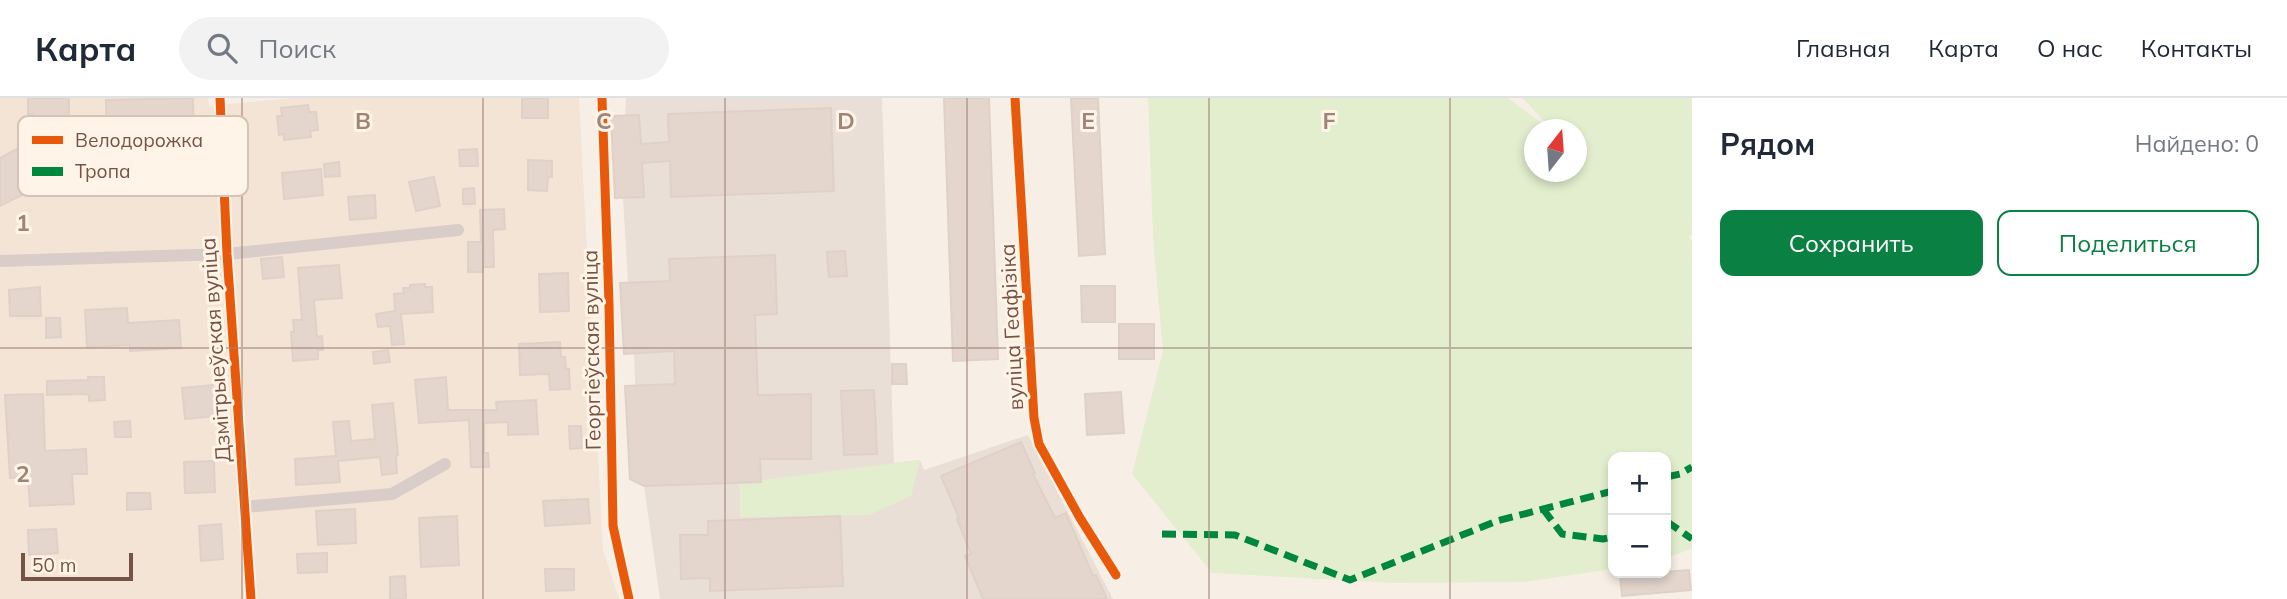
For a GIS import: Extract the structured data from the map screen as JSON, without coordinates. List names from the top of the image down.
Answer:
{
  "streets": {
    "street": ["вуліца Геафізіка", "Дзмітрыеўская вуліца", "Георгіеўская вуліца"]
  },
  "legend": ["Велодорожка", "Тропа"],
  "scale_bar": "50 m",
  "north": "top",
  "page": {
    "header": "Карта",
    "search": "Поиск",
    "nav": [
      "Главная",
      "Карта",
      "О нас",
      "Контакты"
    ],
    "heading": ["Рядом", "Найдено: 0"],
    "buttons": ["Сохранить", "Поделиться"],
    "map_buttons": ["+", "−"],
    "scale": "50 m"
  },
  "grid": {
    "columns": [
      "B",
      "C",
      "D",
      "E",
      "F"
    ],
    "rows": ["1", "2"]
  }
}
